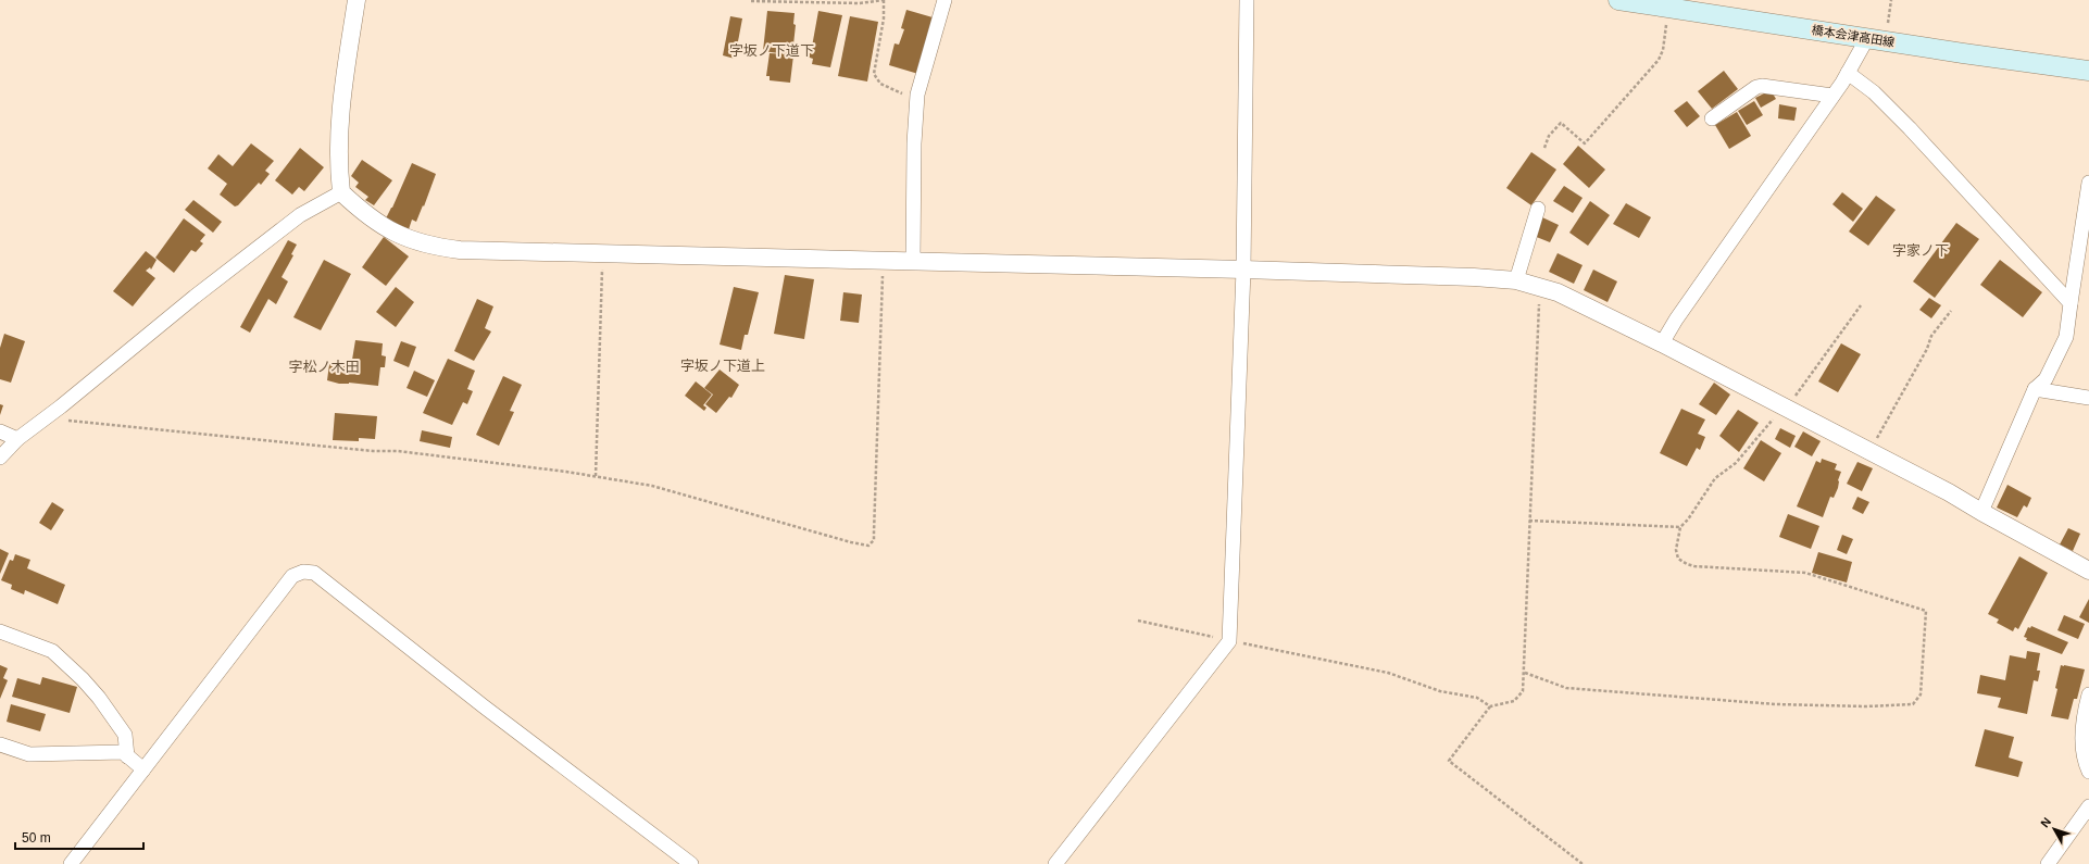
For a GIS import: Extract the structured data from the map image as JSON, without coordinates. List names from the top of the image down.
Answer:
{
  "streets": {
    "main road": ["橋本会津高田線"]
  },
  "districts": [
    "字坂ノ下道下",
    "字家ノ下",
    "字坂ノ下道上",
    "字松ノ木田"
  ],
  "scale_bar": "50 m",
  "north": "top left"
}
